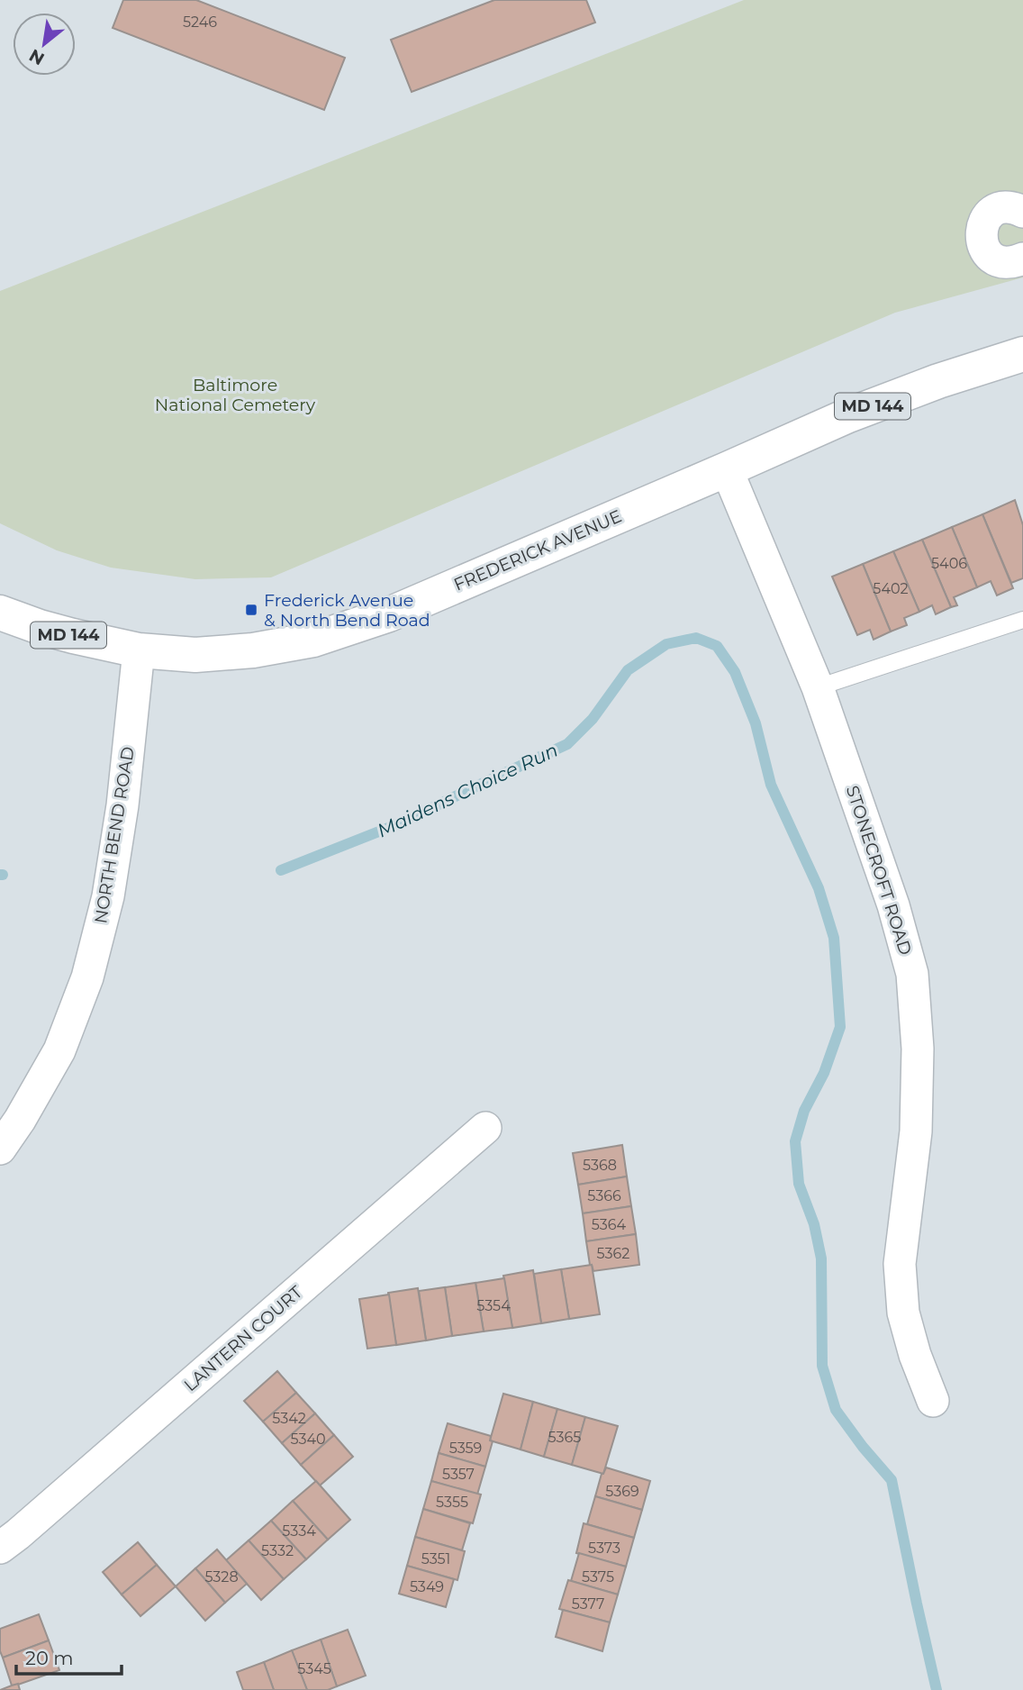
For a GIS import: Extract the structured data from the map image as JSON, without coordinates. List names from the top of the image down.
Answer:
{
  "streets": {
    "main road": ["MD 144", "FREDERICK AVENUE"],
    "street": ["NORTH BEND ROAD", "STONECROFT ROAD", "LANTERN COURT"]
  },
  "crossings": [
    ["FREDERICK AVENUE", "NORTH BEND ROAD"],
    ["FREDERICK AVENUE", "STONECROFT ROAD"]
  ],
  "water": ["Maidens Choice Run"],
  "parks": ["Baltimore National Cemetery"],
  "places": {
    "transit": ["Frederick Avenue & North Bend Road"]
  },
  "house_numbers": [
    "5246",
    "5406",
    "5402",
    "5368",
    "5366",
    "5364",
    "5362",
    "5354",
    "5342",
    "5365",
    "5340",
    "5359",
    "5357",
    "5369",
    "5355",
    "5334",
    "5373",
    "5332",
    "5351",
    "5328",
    "5375",
    "5349",
    "5377",
    "5345"
  ],
  "scale_bar": "20 m",
  "north": "bottom left"
}
